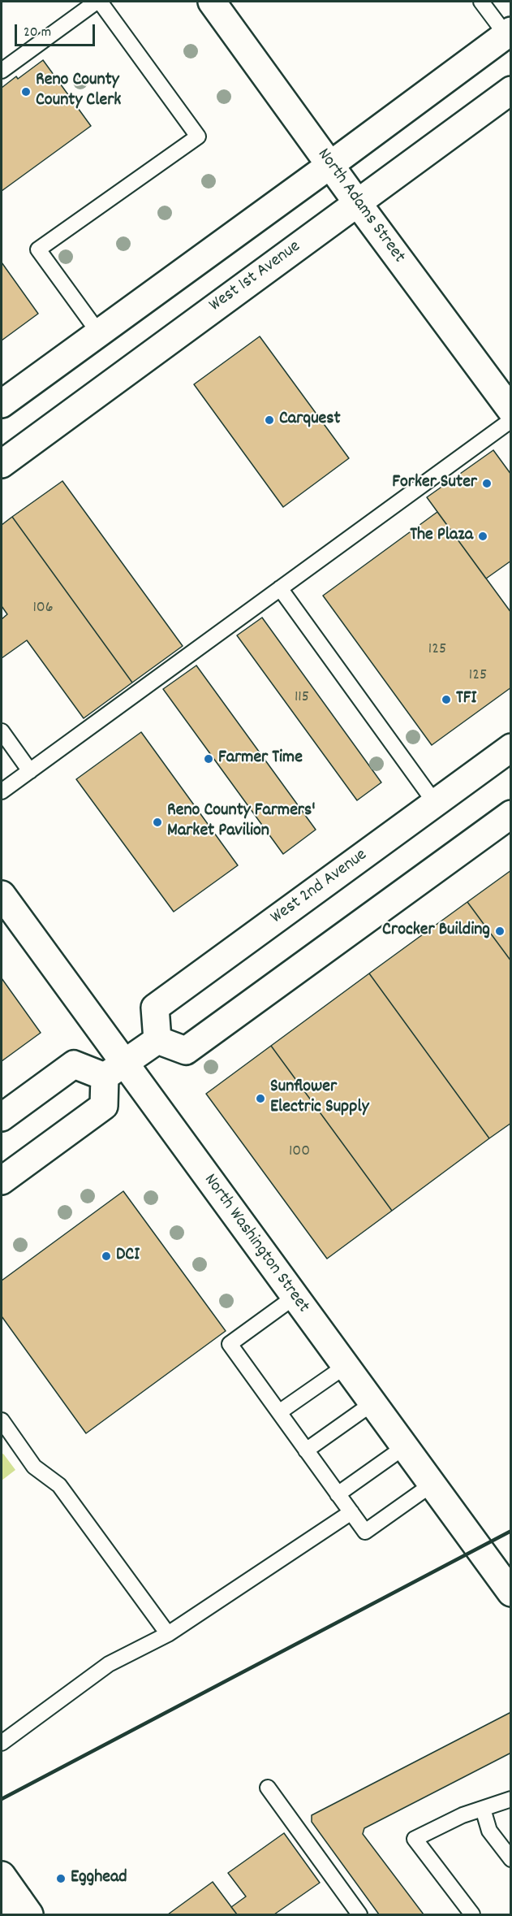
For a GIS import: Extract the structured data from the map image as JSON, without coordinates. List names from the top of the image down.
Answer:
{
  "streets": {
    "street": [
      "North Adams Street",
      "West 1st Avenue",
      "West 2nd Avenue",
      "North Washington Street"
    ]
  },
  "crossings": [
    ["North Adams Street", "West 1st Avenue"]
  ],
  "places": [
    "Reno County County Clerk",
    "Carquest",
    "Forker Suter",
    "The Plaza",
    "TFI",
    "Farmer Time",
    "Reno County Farmers' Market Pavilion",
    "Crocker Building",
    "Sunflower Electric Supply",
    "DCI",
    "Egghead"
  ],
  "house_numbers": [
    "106",
    "125",
    "125",
    "115",
    "100"
  ],
  "scale_bar": "20 m"
}
